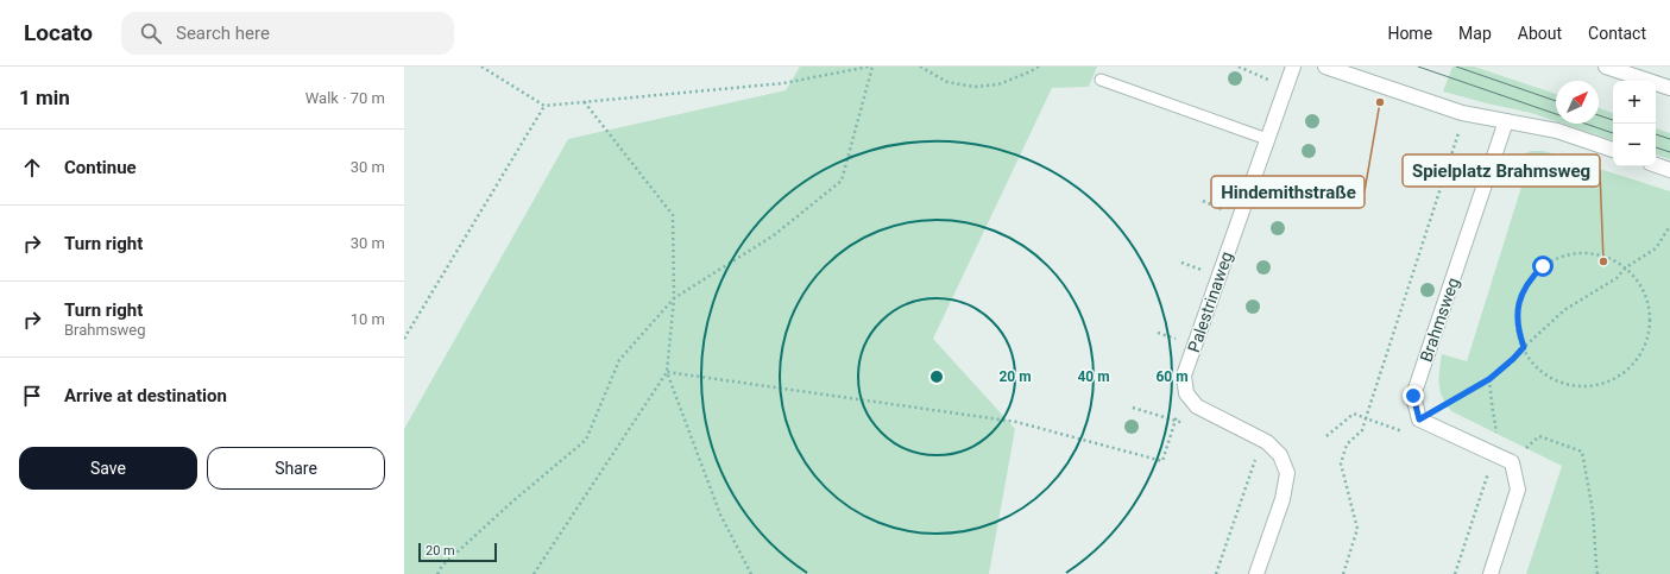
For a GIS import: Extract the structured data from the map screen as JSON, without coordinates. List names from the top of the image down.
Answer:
{
  "streets": {
    "street": ["Palestrinaweg", "Brahmsweg"]
  },
  "places": ["Hindemithstraße", "Spielplatz Brahmsweg"],
  "scale_bar": "20 m",
  "north": "top right",
  "page": {
    "header": "Locato",
    "search": "Search here",
    "nav": [
      "Home",
      "Map",
      "About",
      "Contact"
    ],
    "heading": ["1 min", "Walk · 70 m"],
    "map_buttons": ["+", "−"],
    "list": [
      ["Continue", "30 m"],
      ["Turn right", "30 m"],
      ["Turn right", "Brahmsweg", "10 m"],
      "Arrive at destination"
    ],
    "buttons": ["Save", "Share"],
    "scale": "20 m"
  },
  "rings": ["20 m", "40 m", "60 m"]
}
